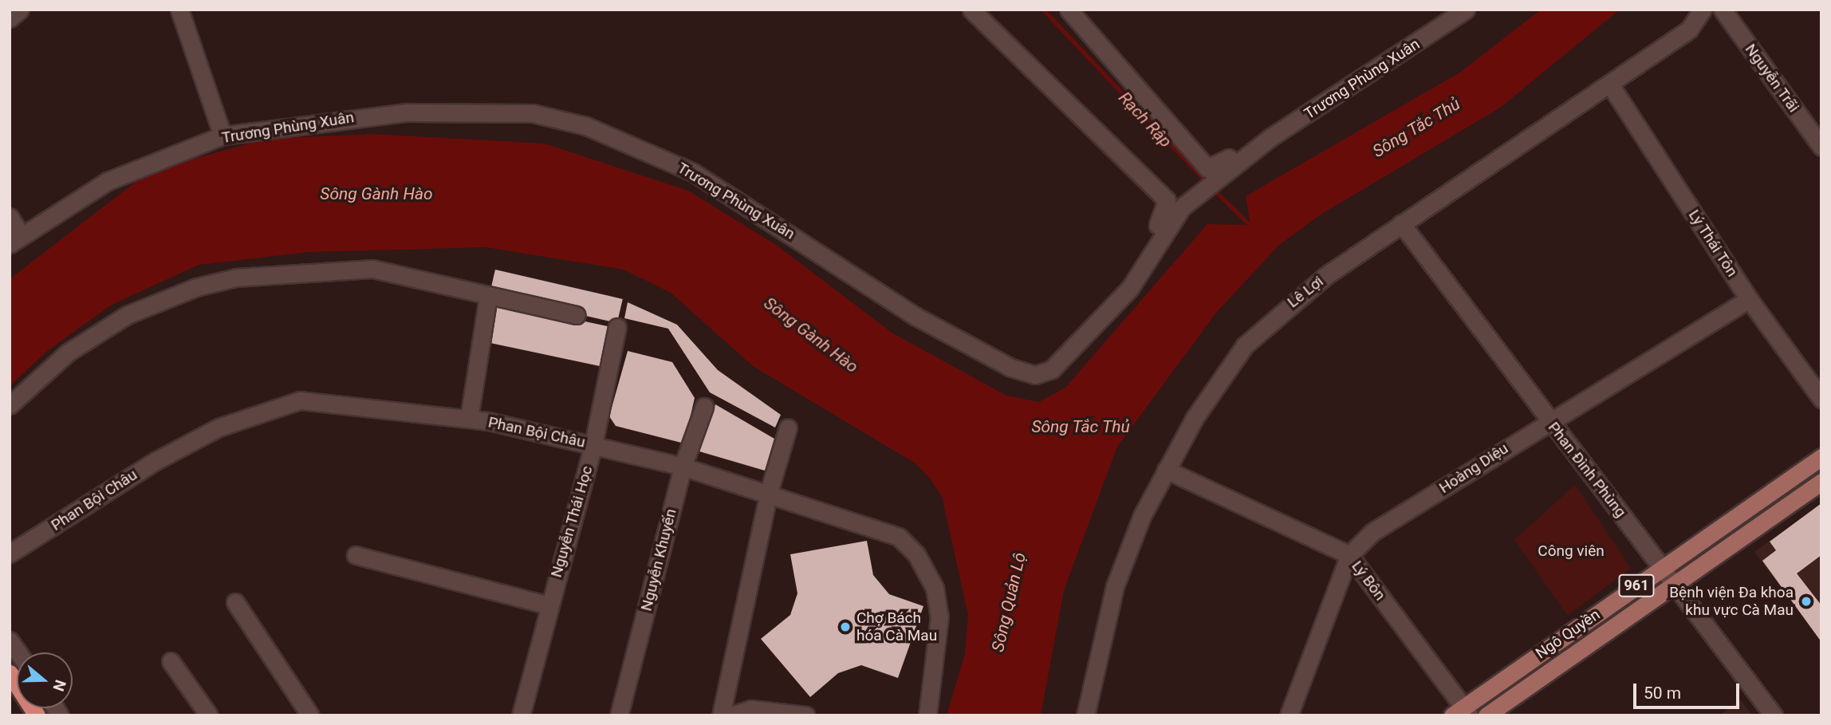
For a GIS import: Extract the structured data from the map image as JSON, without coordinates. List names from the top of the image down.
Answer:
{
  "streets": {
    "main road": ["961", "Ngô Quyền"],
    "street": [
      "Nguyễn Trãi",
      "Trương Phùng Xuân",
      "Lý Thái Tôn",
      "Lê Lợi",
      "Phan Bội Châu",
      "Hoàng Diệu",
      "Phan Đình Phùng",
      "Nguyễn Thái Học",
      "Nguyễn Khuyến",
      "Lý Bôn"
    ]
  },
  "crossings": [
    ["Lý Thái Tôn", "Lê Lợi"],
    ["Lý Thái Tôn", "Hoàng Diệu"],
    ["Lê Lợi", "Phan Đình Phùng"],
    ["Lê Lợi", "Lý Bôn"],
    ["Phan Bội Châu", "Nguyễn Thái Học"],
    ["Phan Bội Châu", "Nguyễn Khuyến"],
    ["Hoàng Diệu", "Phan Đình Phùng"],
    ["Hoàng Diệu", "Lý Bôn"],
    ["Phan Đình Phùng", "Ngô Quyền"],
    ["Lý Bôn", "Ngô Quyền"]
  ],
  "water": [
    "Rạch Rập",
    "Sông Tắc Thủ",
    "Sông Gành Hào",
    "Sông Quản Lộ"
  ],
  "parks": ["Công viên"],
  "places": ["Bệnh viện Đa khoa khu vực Cà Mau", "Chợ Bách hóa Cà Mau"],
  "scale_bar": "50 m",
  "north": "right"
}
